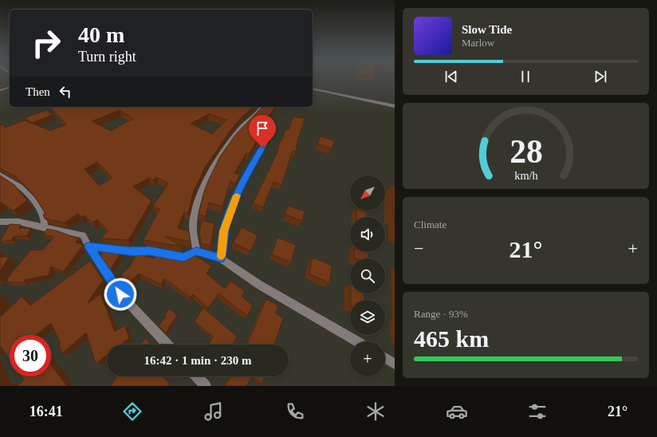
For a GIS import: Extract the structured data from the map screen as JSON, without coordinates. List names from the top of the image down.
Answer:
{
  "north": "bottom left",
  "page": {
    "turn": ["40 m", "Turn right"],
    "song": ["Slow Tide", "Marlow"],
    "then": "Then",
    "map_buttons": "+",
    "tile": [
      "Climate",
      ["Range · 93%", "465 km"]
    ],
    "heat": ["−", "21°", "+"],
    "limit": "30",
    "trip": "16:42 · 1 min · 230 m",
    "tabs": ["16:41", "21°"],
    "gauge": ["28", "km/h"]
  }
}
